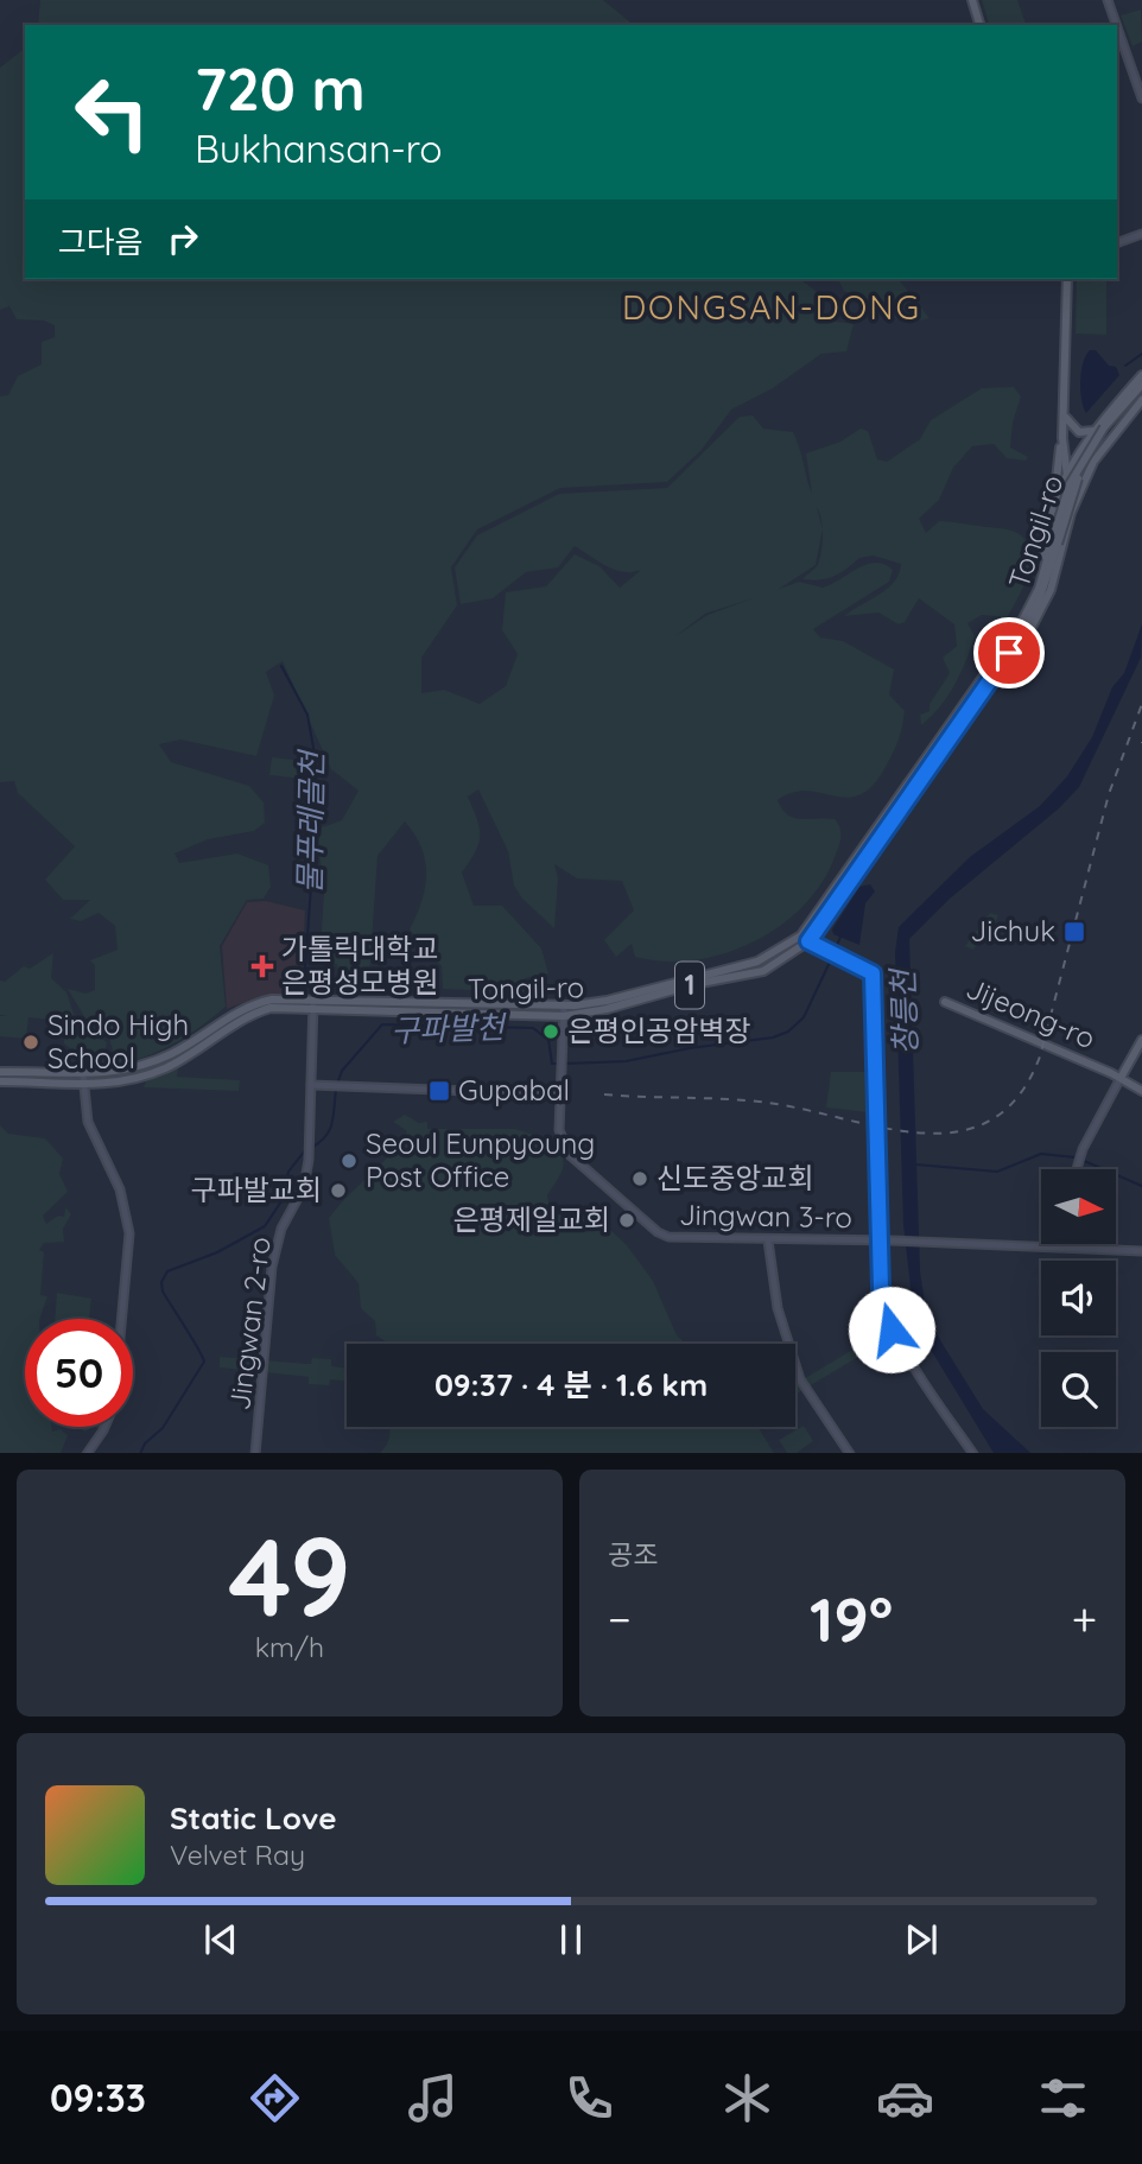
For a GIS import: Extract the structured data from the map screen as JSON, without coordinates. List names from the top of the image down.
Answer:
{
  "streets": {
    "main road": ["Tongil-ro", "1", "Jijeong-ro"],
    "street": ["Jingwan 3-ro", "Jingwan 2-ro"]
  },
  "crossings": [
    ["Tongil-ro", "Jingwan 3-ro"]
  ],
  "districts": ["DONGSAN-DONG"],
  "water": ["물푸레골천", "창릉천", "구파발천"],
  "places": {
    "transit": ["Jichuk", "Gupabal"],
    "health": ["가톨릭대학교 은평성모병원"],
    "other": [
      "은평인공암벽장",
      "Sindo High School",
      "Seoul Eunpyoung Post Office",
      "신도중앙교회",
      "구파발교회",
      "은평제일교회"
    ]
  },
  "north": "right",
  "page": {
    "turn": ["720 m", "Bukhansan-ro"],
    "then": "그다음",
    "limit": "50",
    "trip": "09:37 · 4 분 · 1.6 km",
    "tile": [
      ["49", "km/h"],
      "공조"
    ],
    "heat": ["−", "19°", "+"],
    "song": ["Static Love", "Velvet Ray"],
    "tabs": "09:33"
  }
}
